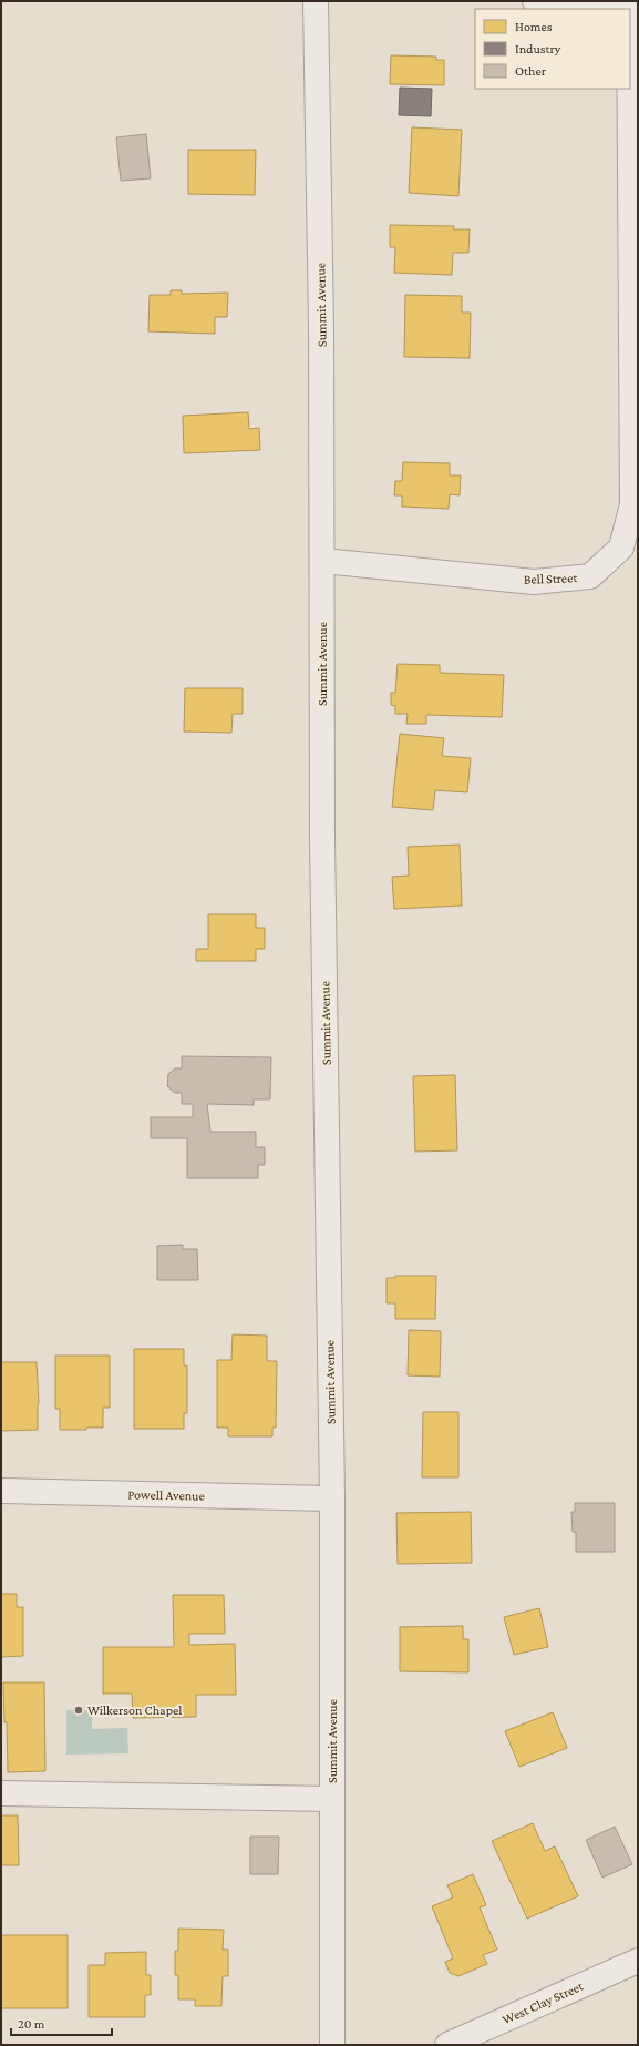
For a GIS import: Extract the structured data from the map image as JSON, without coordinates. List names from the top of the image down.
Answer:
{
  "streets": {
    "street": [
      "Summit Avenue",
      "Bell Street",
      "Powell Avenue",
      "West Clay Street"
    ]
  },
  "crossings": [
    ["Summit Avenue", "Bell Street"],
    ["Summit Avenue", "Powell Avenue"]
  ],
  "places": ["Wilkerson Chapel"],
  "legend": ["Homes", "Industry", "Other"],
  "scale_bar": "20 m"
}
